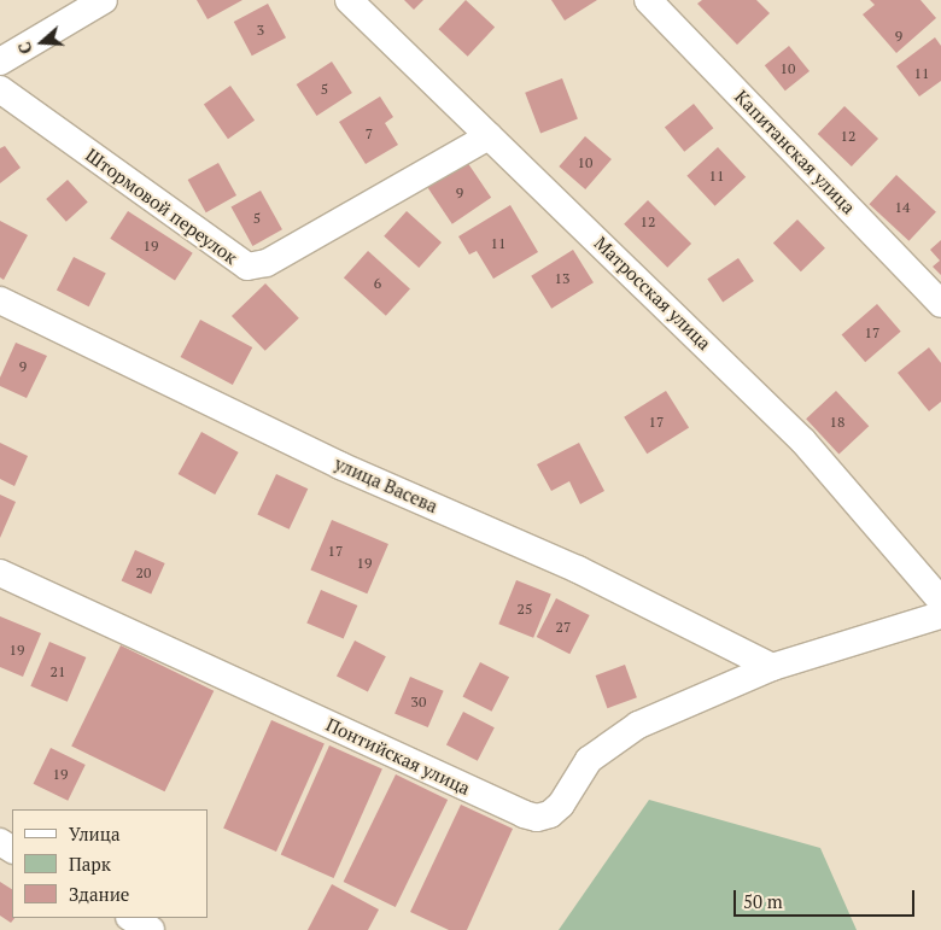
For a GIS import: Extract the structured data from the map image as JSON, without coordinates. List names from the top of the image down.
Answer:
{
  "streets": {
    "street": [
      "Капитанская улица",
      "Штормовой переулок",
      "Матросская улица",
      "улица Васева",
      "Понтийская улица"
    ]
  },
  "crossings": [
    ["Штормовой переулок", "Матросская улица"],
    ["улица Васева", "Понтийская улица"]
  ],
  "house_numbers": [
    "3",
    "9",
    "10",
    "11",
    "5",
    "7",
    "12",
    "10",
    "11",
    "9",
    "14",
    "5",
    "12",
    "11",
    "19",
    "13",
    "6",
    "17",
    "9",
    "17",
    "18",
    "17",
    "19",
    "20",
    "25",
    "27",
    "19",
    "21",
    "30",
    "19"
  ],
  "legend": ["Улица", "Парк", "Здание"],
  "scale_bar": "50 m",
  "north": "left"
}
